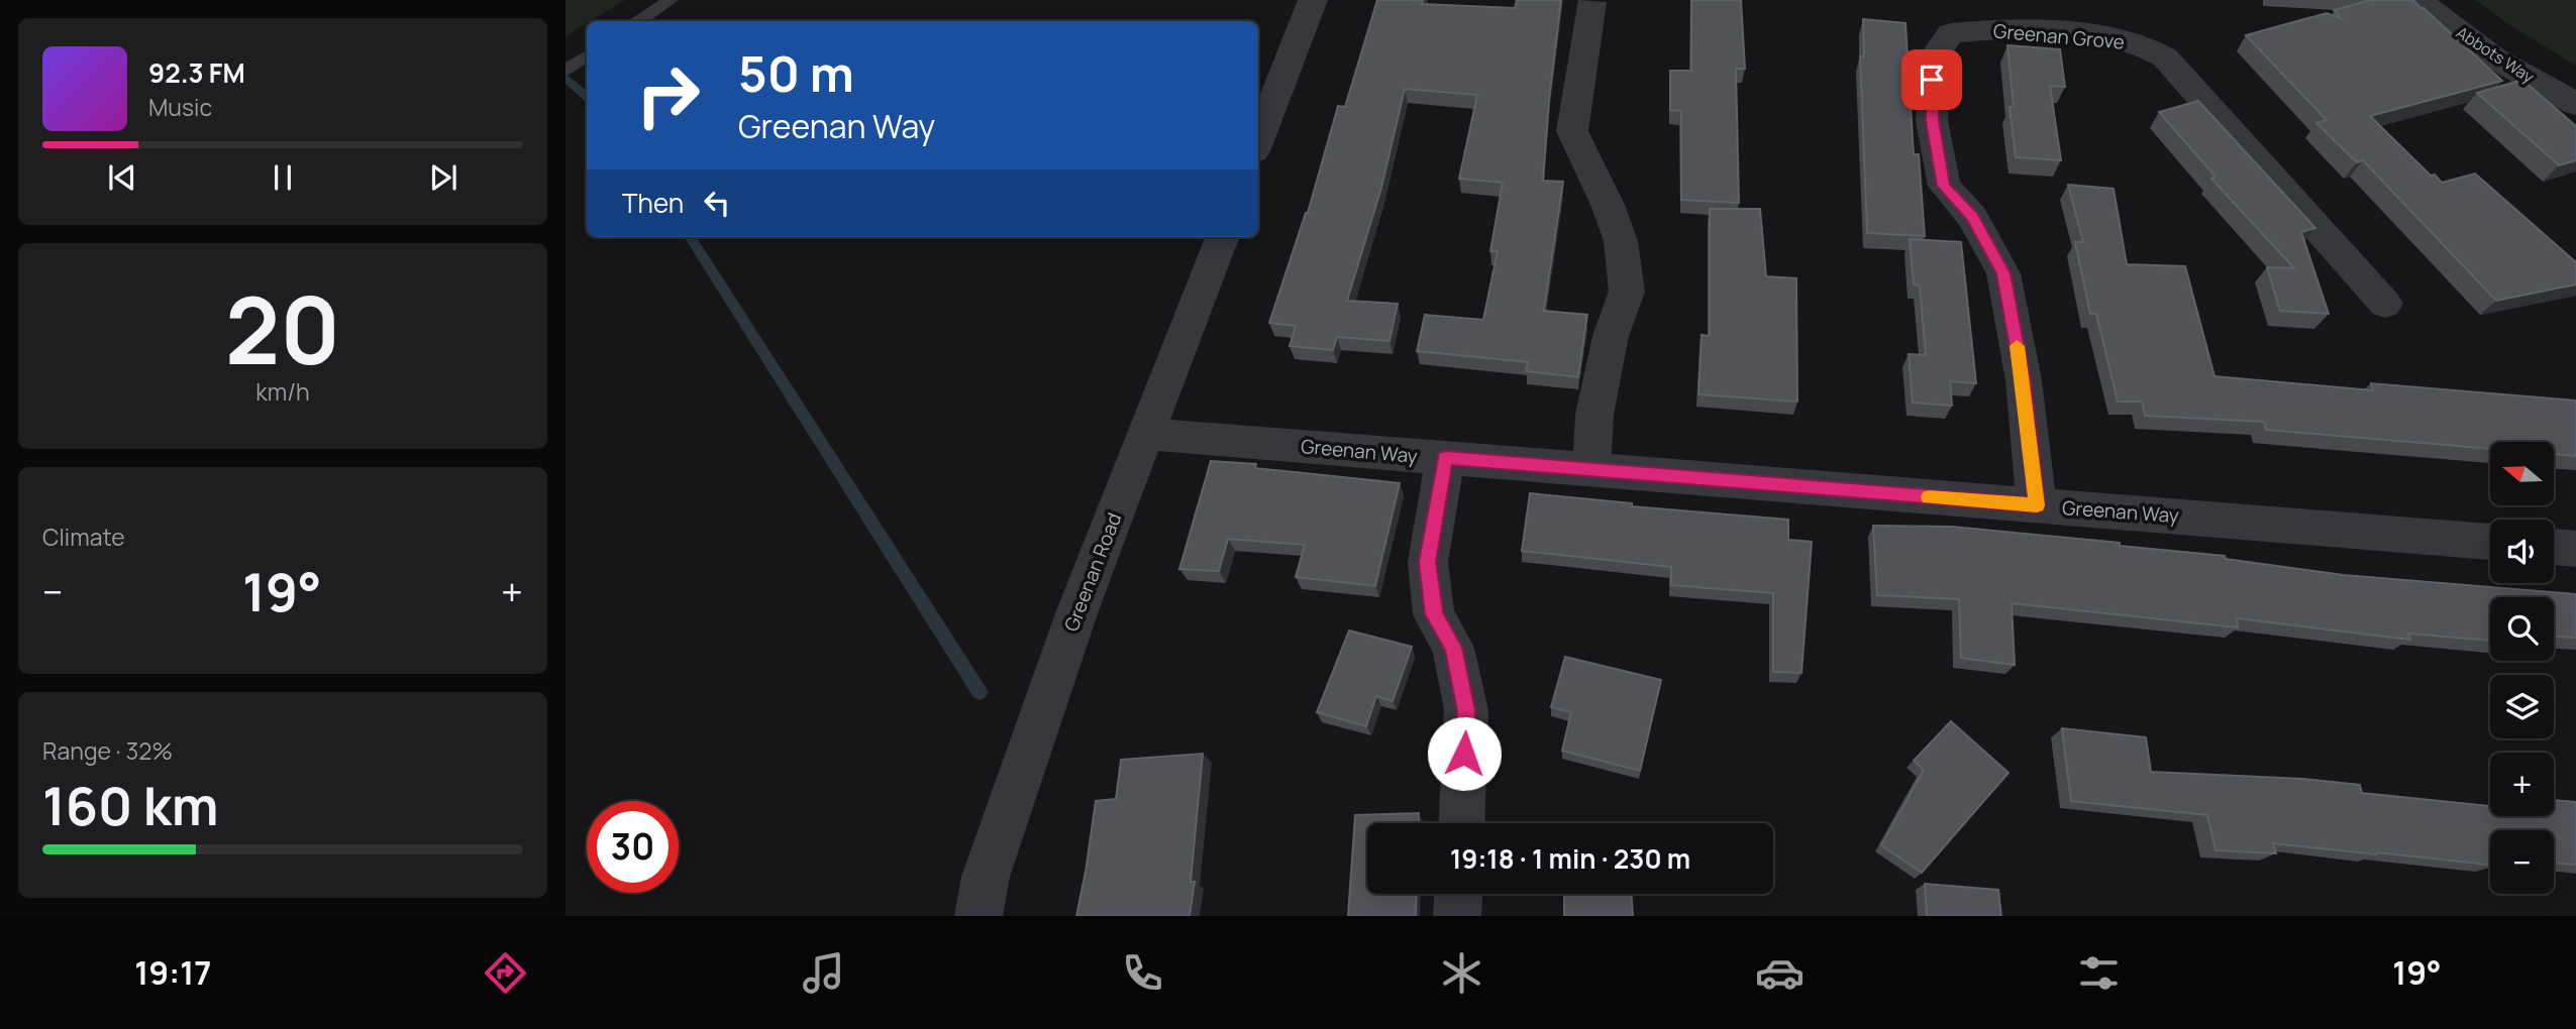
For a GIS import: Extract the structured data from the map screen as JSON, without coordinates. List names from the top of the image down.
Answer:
{
  "streets": {
    "street": [
      "Greenan Grove",
      "Abbots Way",
      "Greenan Way",
      "Greenan Road"
    ]
  },
  "crossings": [
    ["Greenan Grove", "Greenan Way"],
    ["Greenan Way", "Greenan Road"]
  ],
  "north": "left",
  "page": {
    "turn": ["50 m", "Greenan Way"],
    "song": ["92.3 FM", "Music"],
    "then": "Then",
    "tile": [
      ["20", "km/h"],
      "Climate",
      ["Range · 32%", "160 km"]
    ],
    "map_buttons": ["+", "−"],
    "heat": ["−", "19°", "+"],
    "limit": "30",
    "trip": "19:18 · 1 min · 230 m",
    "tabs": ["19:17", "19°"]
  }
}
